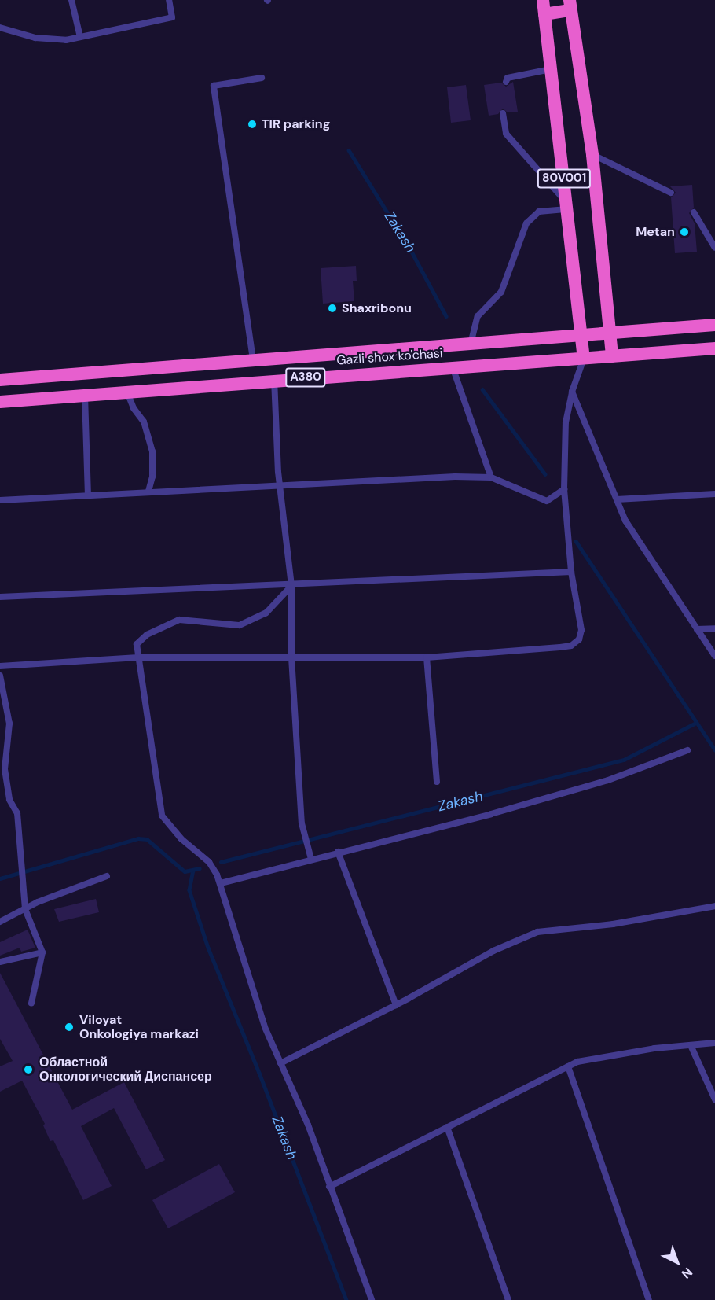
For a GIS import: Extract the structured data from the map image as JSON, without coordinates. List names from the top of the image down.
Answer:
{
  "streets": {
    "highway": ["80V001", "Gazli shox ko'chasi", "A380"]
  },
  "crossings": [
    ["80V001", "Gazli shox ko'chasi"],
    ["80V001", "A380"],
    ["Gazli shox ko'chasi", "A380"]
  ],
  "water": ["Zakash"],
  "places": [
    "TIR parking",
    "Metan",
    "Shaxribonu",
    "Viloyat Onkologiya markazi",
    "Областной Онкологический Диспансер"
  ],
  "north": "bottom right"
}
